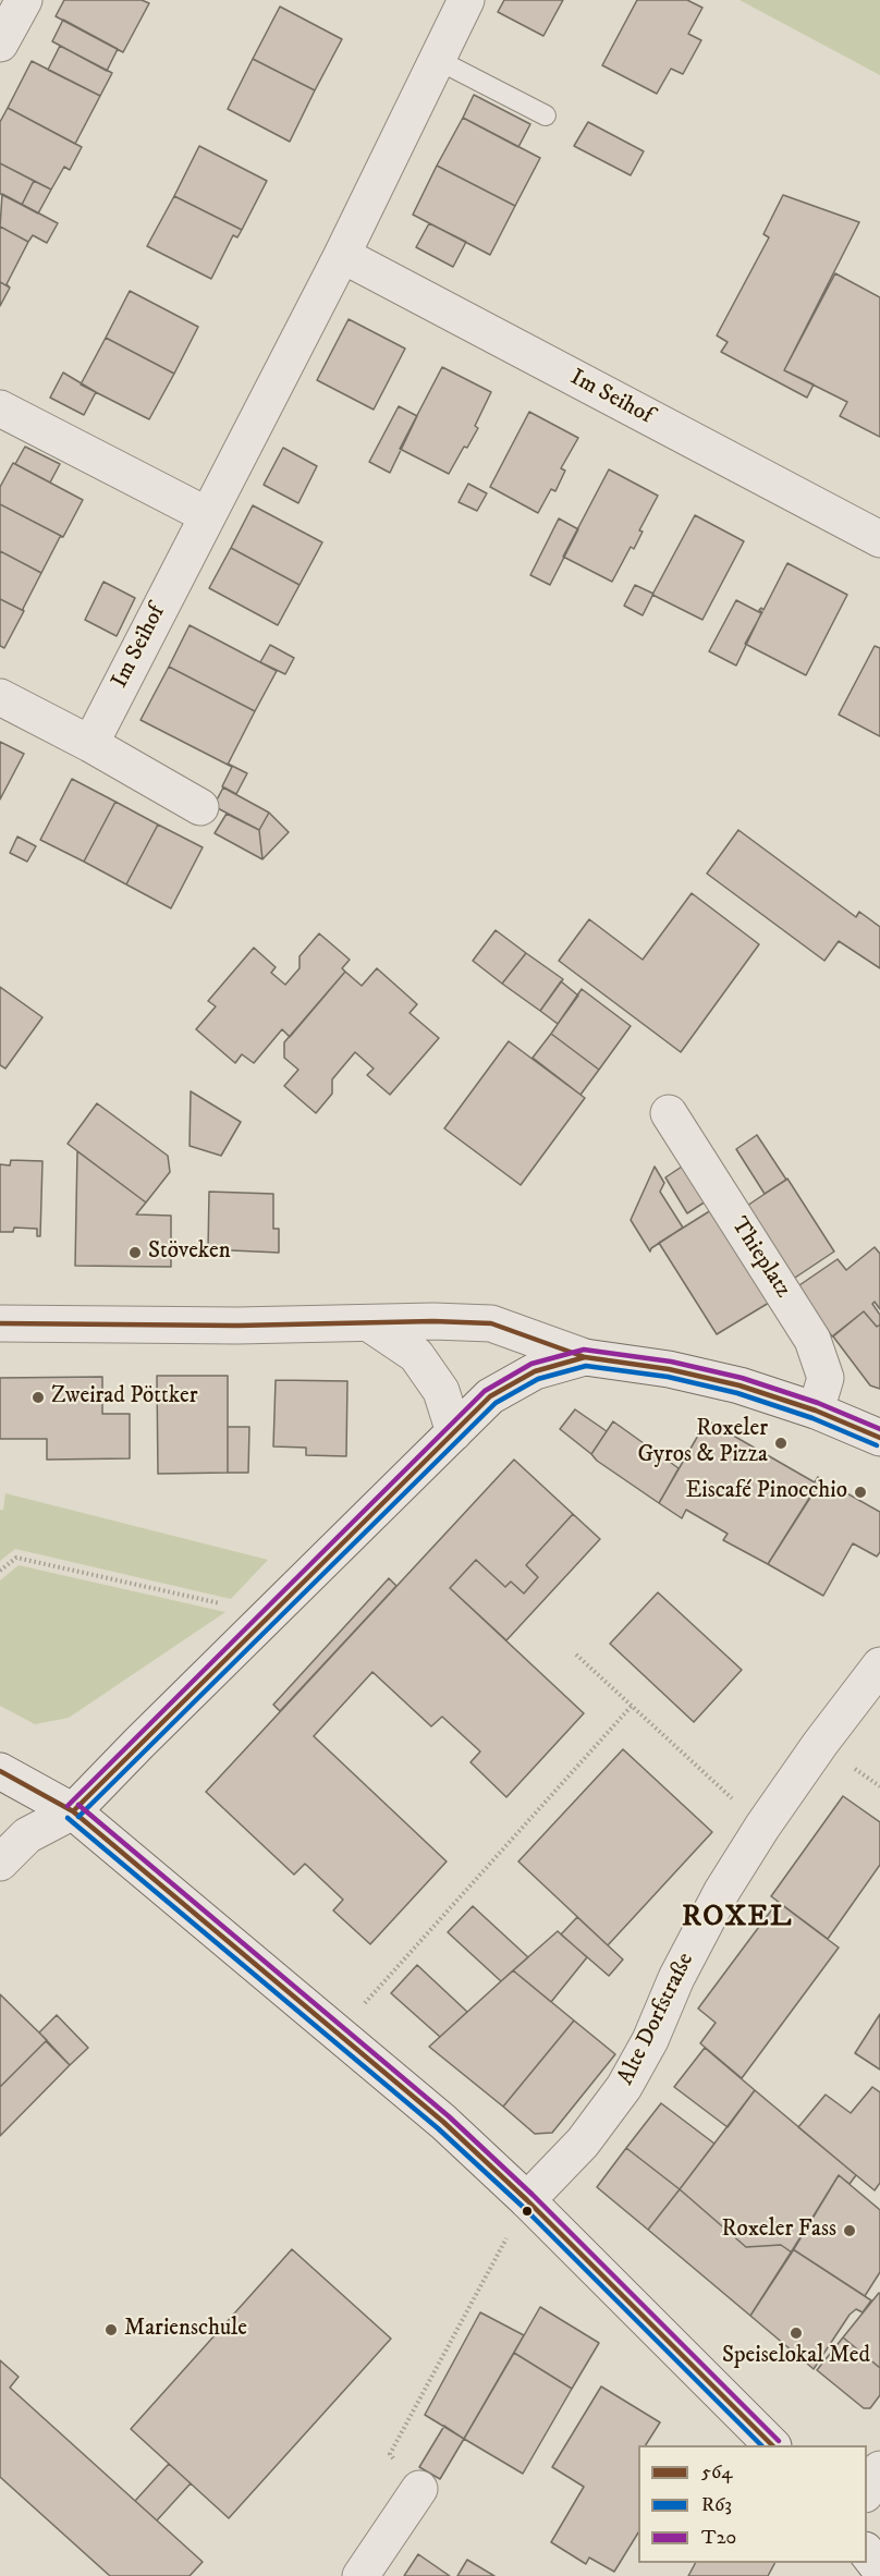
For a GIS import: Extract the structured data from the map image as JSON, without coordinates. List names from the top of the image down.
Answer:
{
  "streets": {
    "street": ["Im Seihof", "Thieplatz", "Alte Dorfstraße"]
  },
  "districts": ["ROXEL"],
  "places": [
    "Stöveken",
    "Zweirad Pöttker",
    "Roxeler Gyros & Pizza",
    "Eiscafé Pinocchio",
    "Roxeler Fass",
    "Marienschule",
    "Speiselokal Med"
  ],
  "lines": ["transit line 564", "transit line T20", "transit line R63"],
  "legend": ["564", "R63", "T20"]
}
